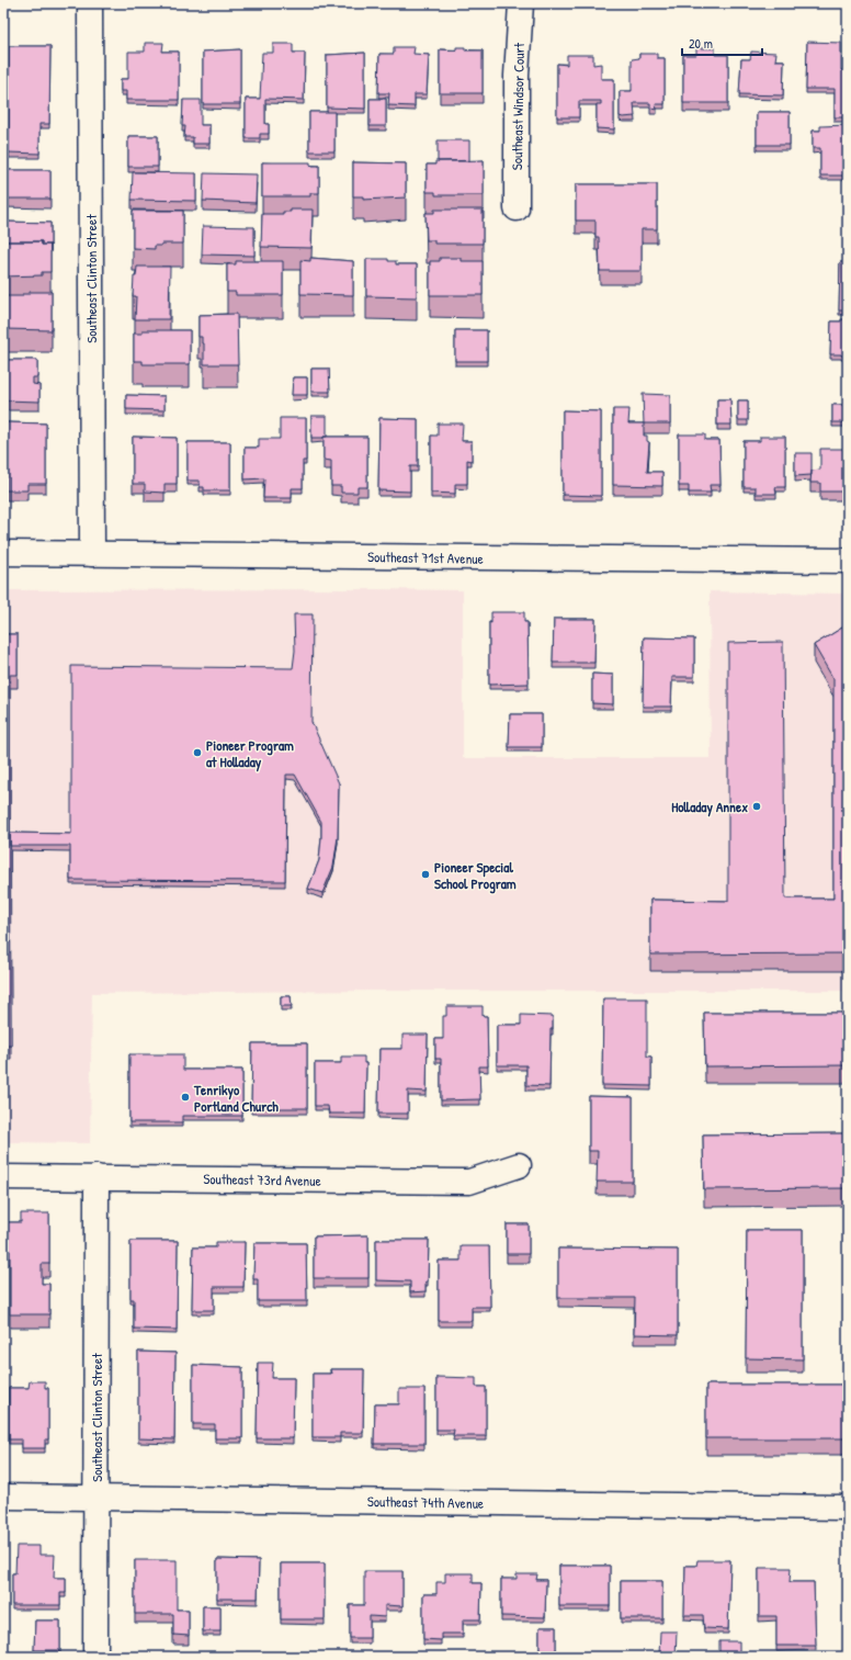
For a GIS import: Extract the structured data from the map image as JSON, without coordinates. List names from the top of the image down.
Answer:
{
  "streets": {
    "street": [
      "Southeast Windsor Court",
      "Southeast Clinton Street",
      "Southeast 71st Avenue",
      "Southeast 73rd Avenue",
      "Southeast 74th Avenue"
    ]
  },
  "crossings": [
    ["Southeast Clinton Street", "Southeast 71st Avenue"],
    ["Southeast Clinton Street", "Southeast 73rd Avenue"],
    ["Southeast Clinton Street", "Southeast 74th Avenue"]
  ],
  "places": [
    "Pioneer Program at Holladay",
    "Holladay Annex",
    "Pioneer Special School Program",
    "Tenrikyo Portland Church"
  ],
  "scale_bar": "20 m"
}
